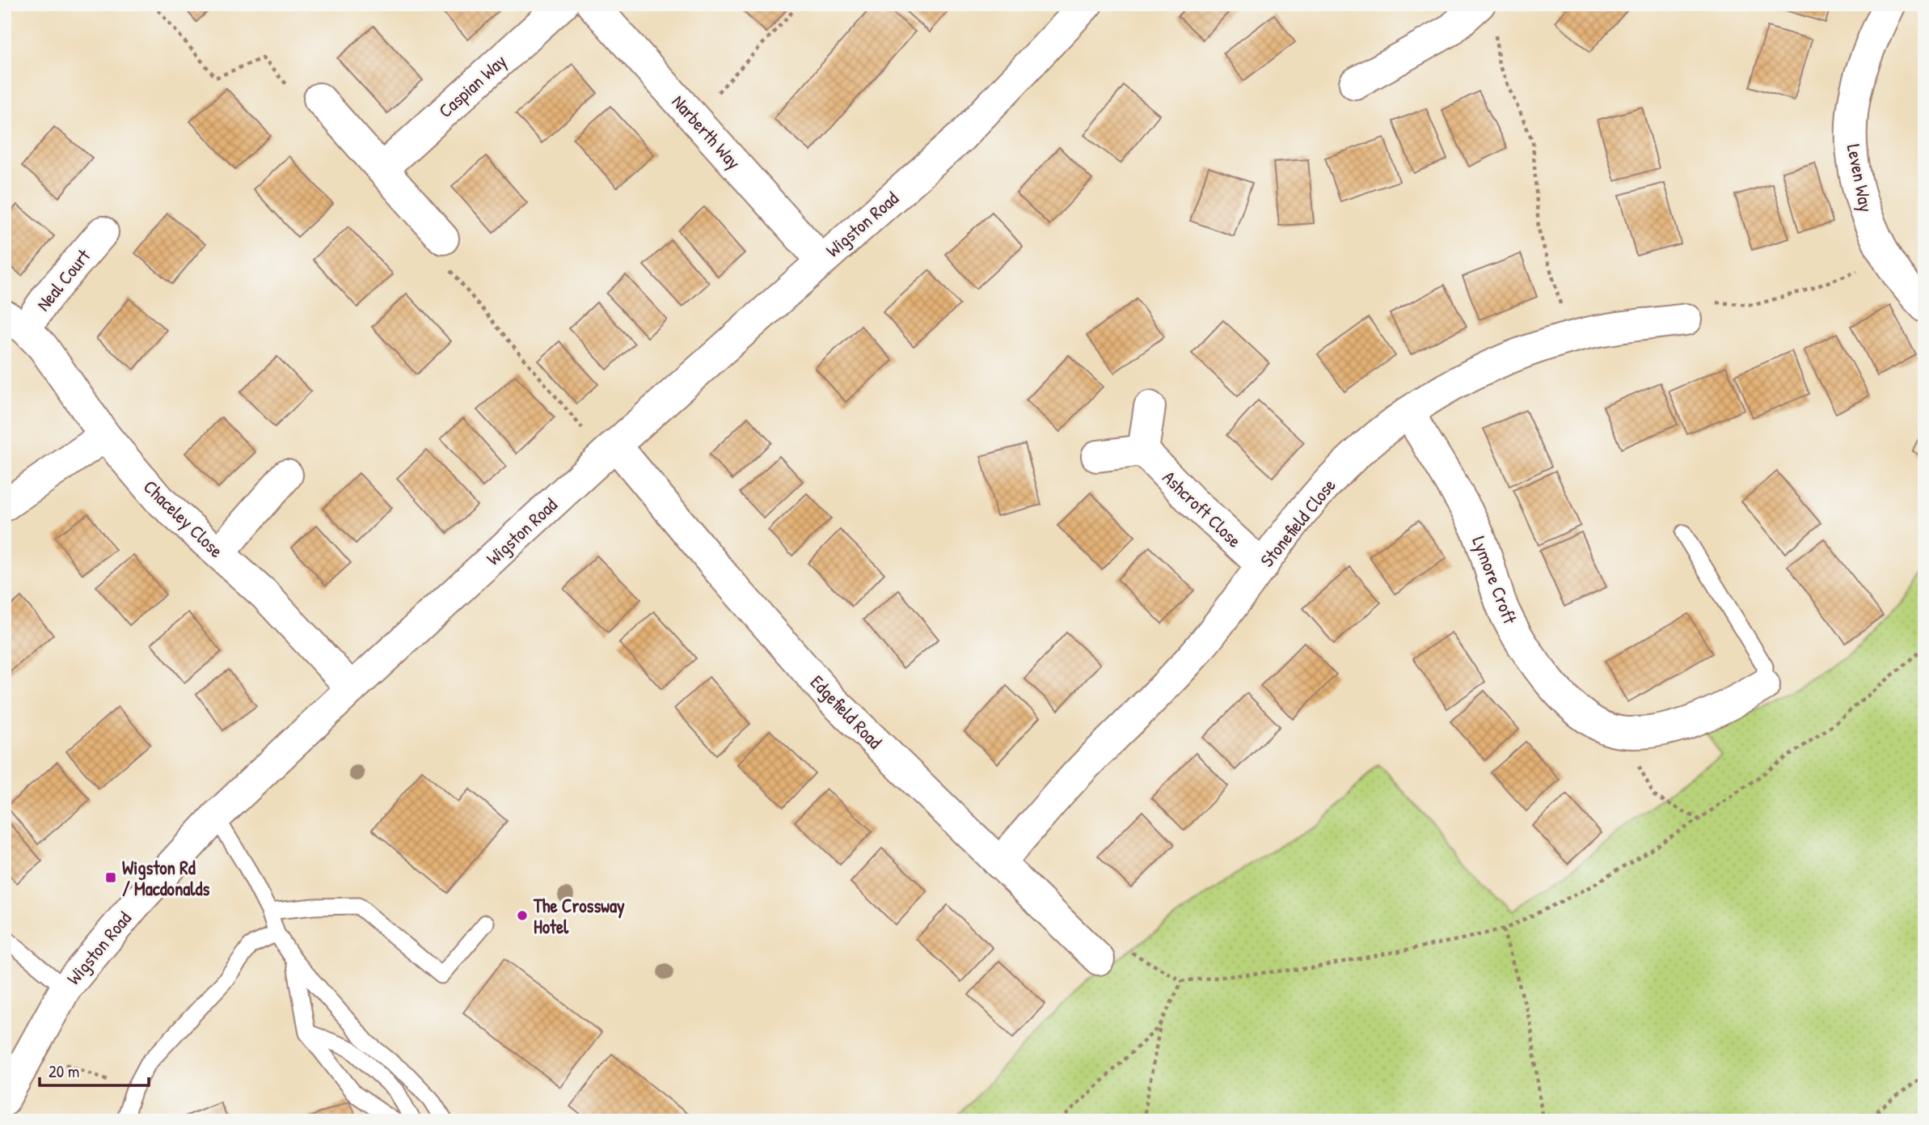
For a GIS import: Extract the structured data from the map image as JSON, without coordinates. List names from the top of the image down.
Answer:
{
  "streets": {
    "street": [
      "Caspian Way",
      "Narberth Way",
      "Leven Way",
      "Wigston Road",
      "Neal Court",
      "Ashcroft Close",
      "Chaceley Close",
      "Stonefield Close",
      "Lymore Croft",
      "Edgefield Road"
    ]
  },
  "crossings": [
    ["Narberth Way", "Wigston Road"],
    ["Wigston Road", "Chaceley Close"],
    ["Wigston Road", "Edgefield Road"],
    ["Neal Court", "Chaceley Close"],
    ["Ashcroft Close", "Stonefield Close"],
    ["Stonefield Close", "Lymore Croft"],
    ["Stonefield Close", "Edgefield Road"]
  ],
  "places": {
    "transit": ["Wigston Rd / Macdonalds"],
    "other": ["The Crossway Hotel"]
  },
  "scale_bar": "20 m"
}
